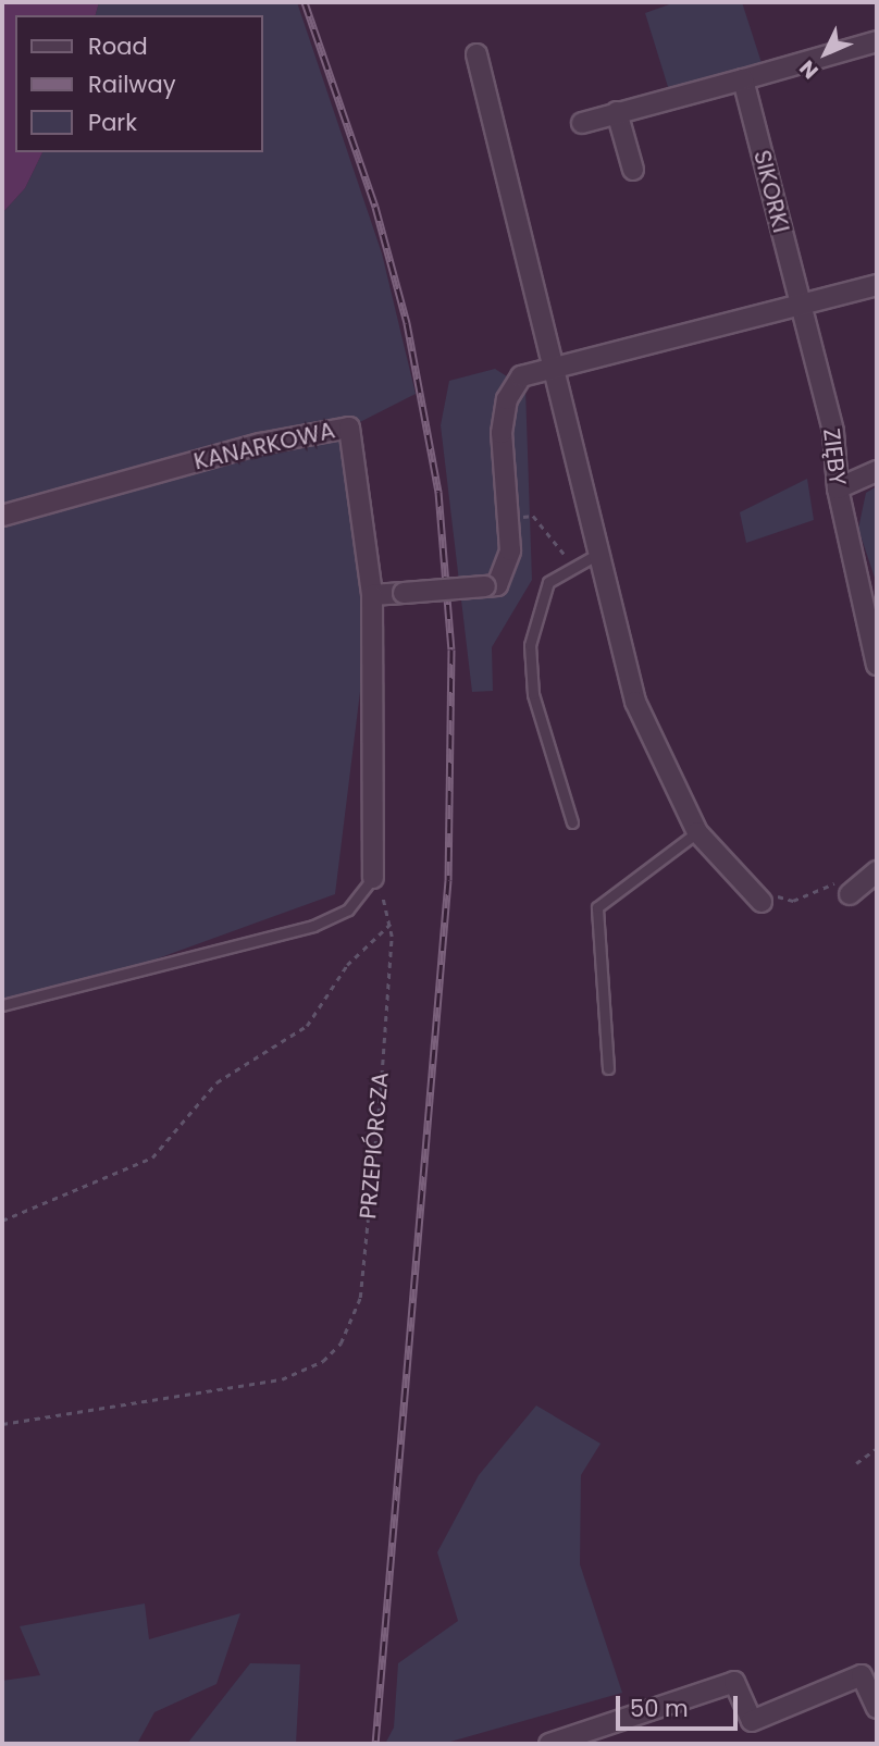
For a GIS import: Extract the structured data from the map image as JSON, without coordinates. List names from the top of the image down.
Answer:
{
  "streets": {
    "street": ["SIKORKI", "KANARKOWA", "ZIĘBY"],
    "path": ["PRZEPIÓRCZA"]
  },
  "crossings": [
    ["SIKORKI", "ZIĘBY"]
  ],
  "legend": ["Road", "Railway", "Park"],
  "scale_bar": "50 m",
  "north": "bottom left"
}
